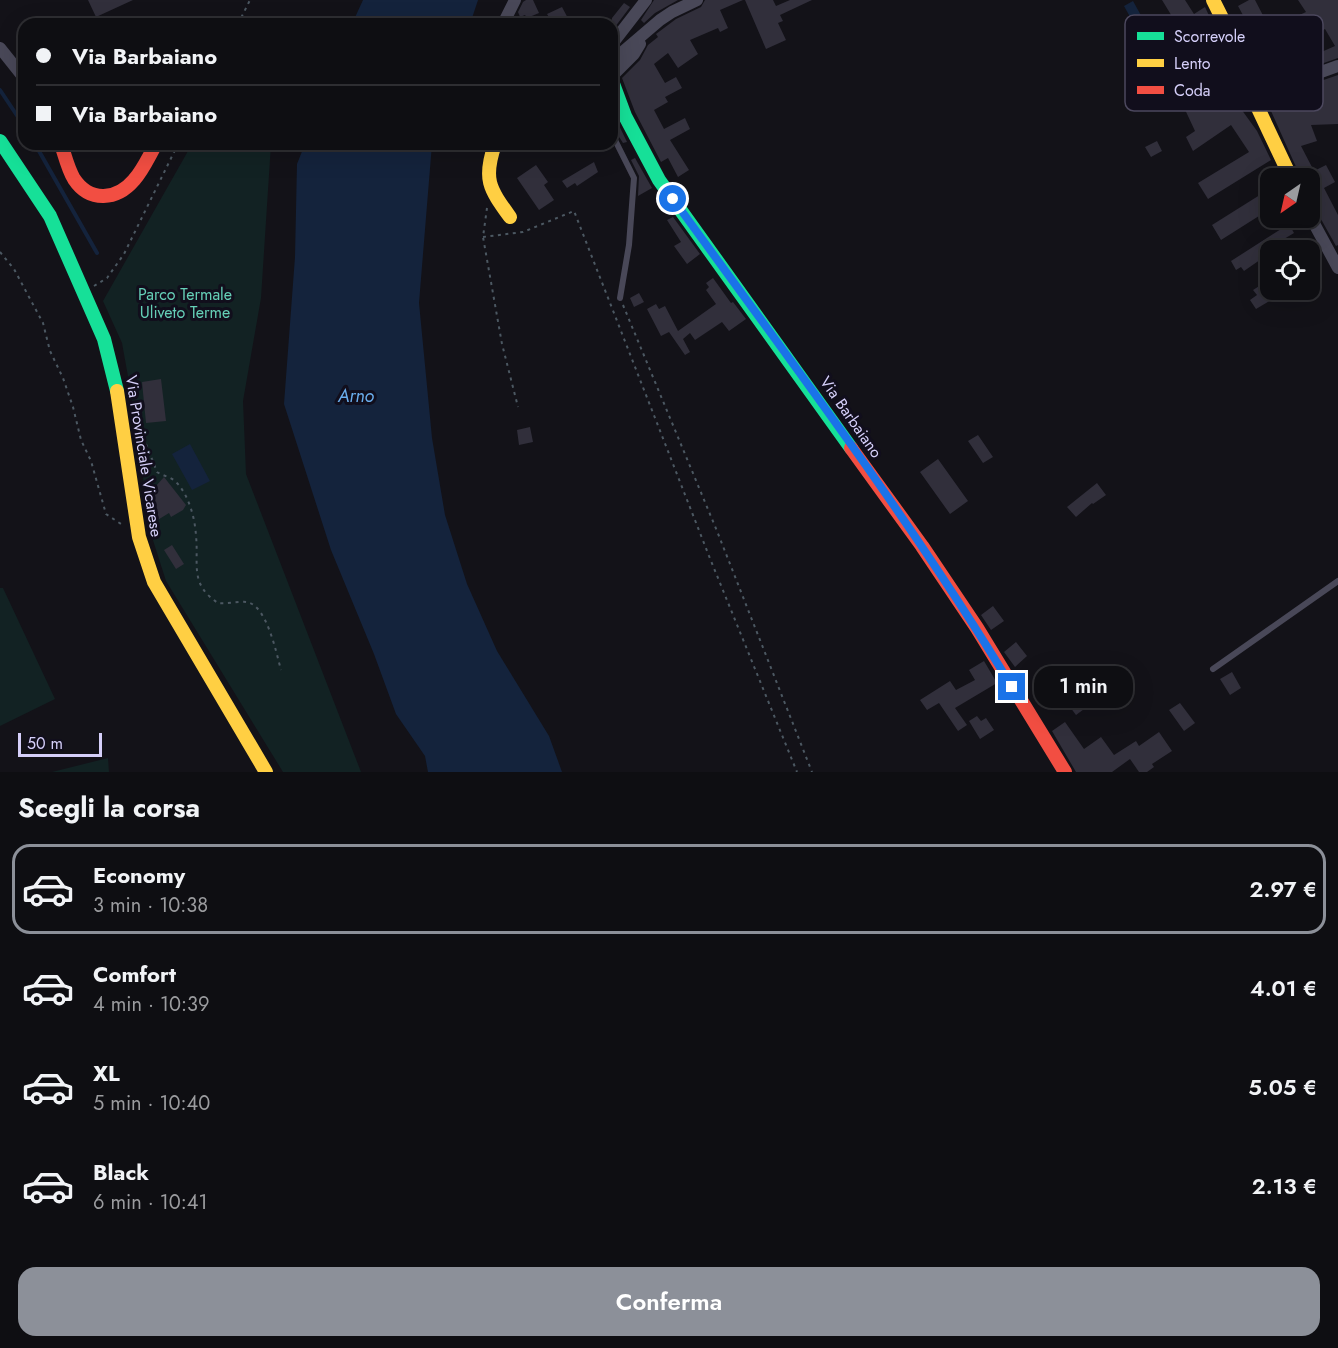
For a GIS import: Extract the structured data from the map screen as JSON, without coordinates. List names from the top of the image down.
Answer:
{
  "streets": {
    "street": ["Via Barbaiano", "Via Provinciale Vicarese"]
  },
  "water": ["Arno"],
  "parks": ["Parco Termale Uliveto Terme"],
  "legend": ["Scorrevole", "Lento", "Coda"],
  "scale_bar": "50 m",
  "north": "bottom left",
  "page": {
    "banner": ["Via Barbaiano", "Via Barbaiano"],
    "bubble": "1 min",
    "scale": "50 m",
    "heading": "Scegli la corsa",
    "list": [
      {
        "name": "Economy",
        "note": "3 min · 10:38",
        "value": "2.97 €"
      },
      {
        "name": "Comfort",
        "note": "4 min · 10:39",
        "value": "4.01 €"
      },
      {
        "name": "XL",
        "note": "5 min · 10:40",
        "value": "5.05 €"
      },
      {
        "name": "Black",
        "note": "6 min · 10:41",
        "value": "2.13 €"
      }
    ],
    "buttons": "Conferma"
  }
}
